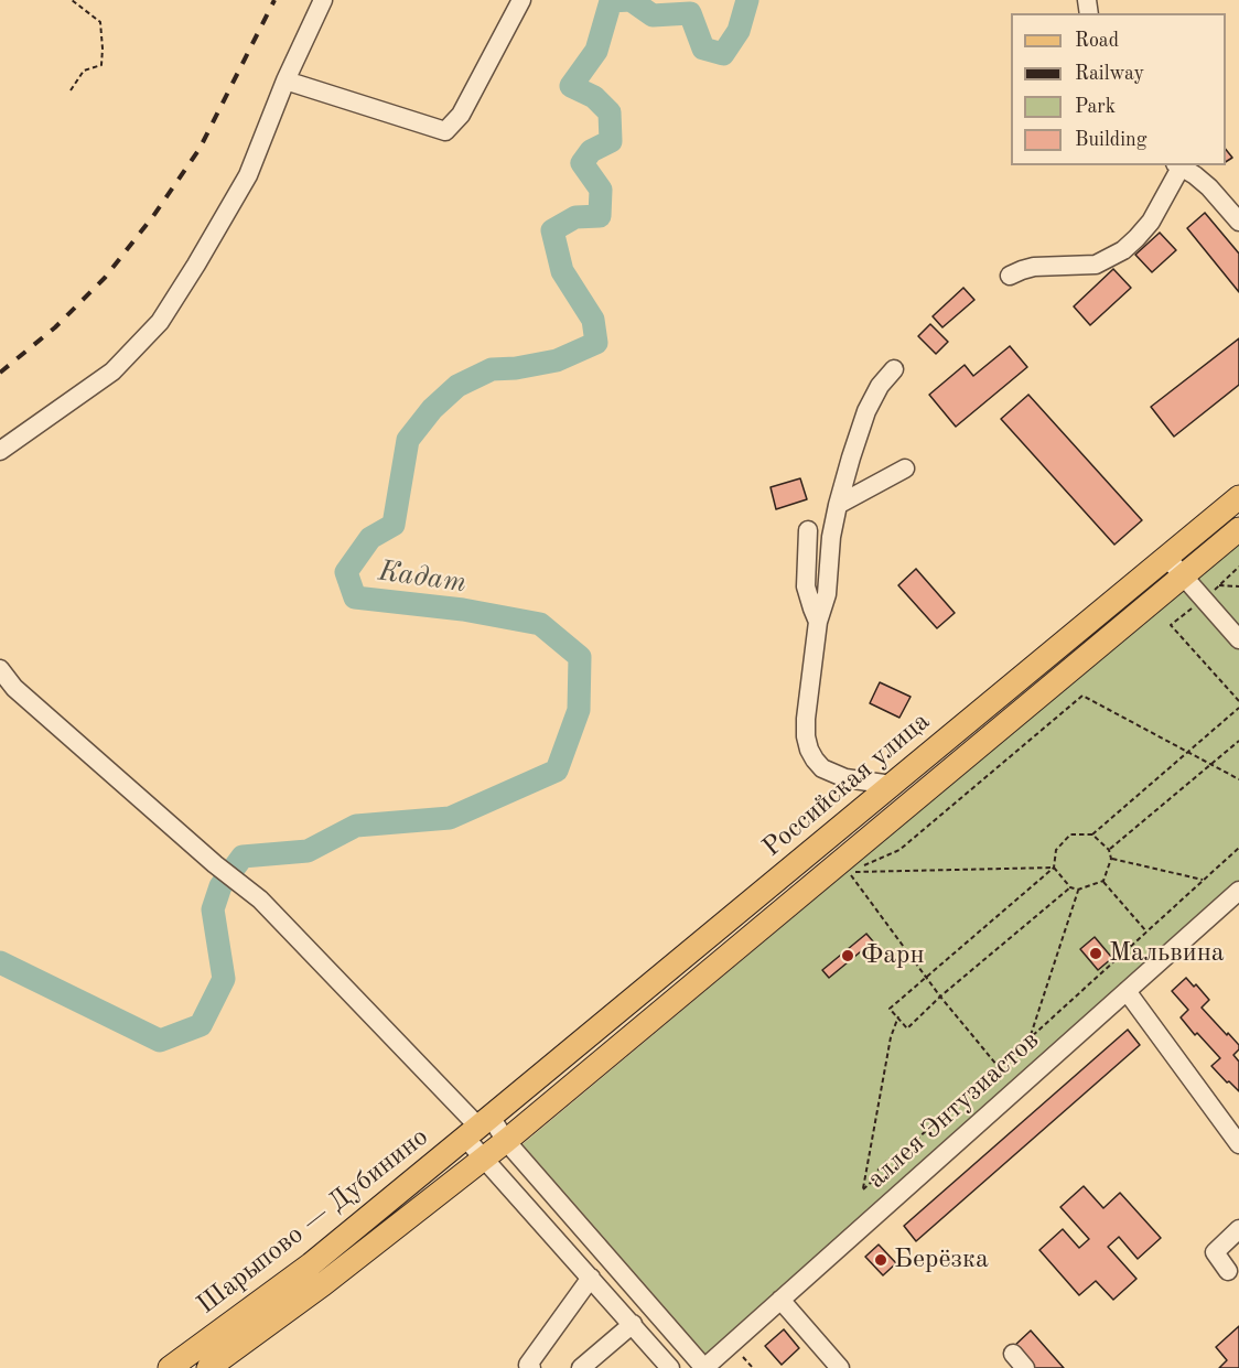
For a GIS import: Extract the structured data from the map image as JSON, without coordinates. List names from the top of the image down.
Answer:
{
  "streets": {
    "main road": ["Российская улица", "Шарыпово — Дубинино"],
    "street": ["аллея Энтузиастов"]
  },
  "crossings": [
    ["Российская улица", "Шарыпово — Дубинино"]
  ],
  "water": ["Кадат"],
  "places": ["Мальвина", "Фарн", "Берёзка"],
  "legend": [
    "Road",
    "Railway",
    "Park",
    "Building"
  ]
}
